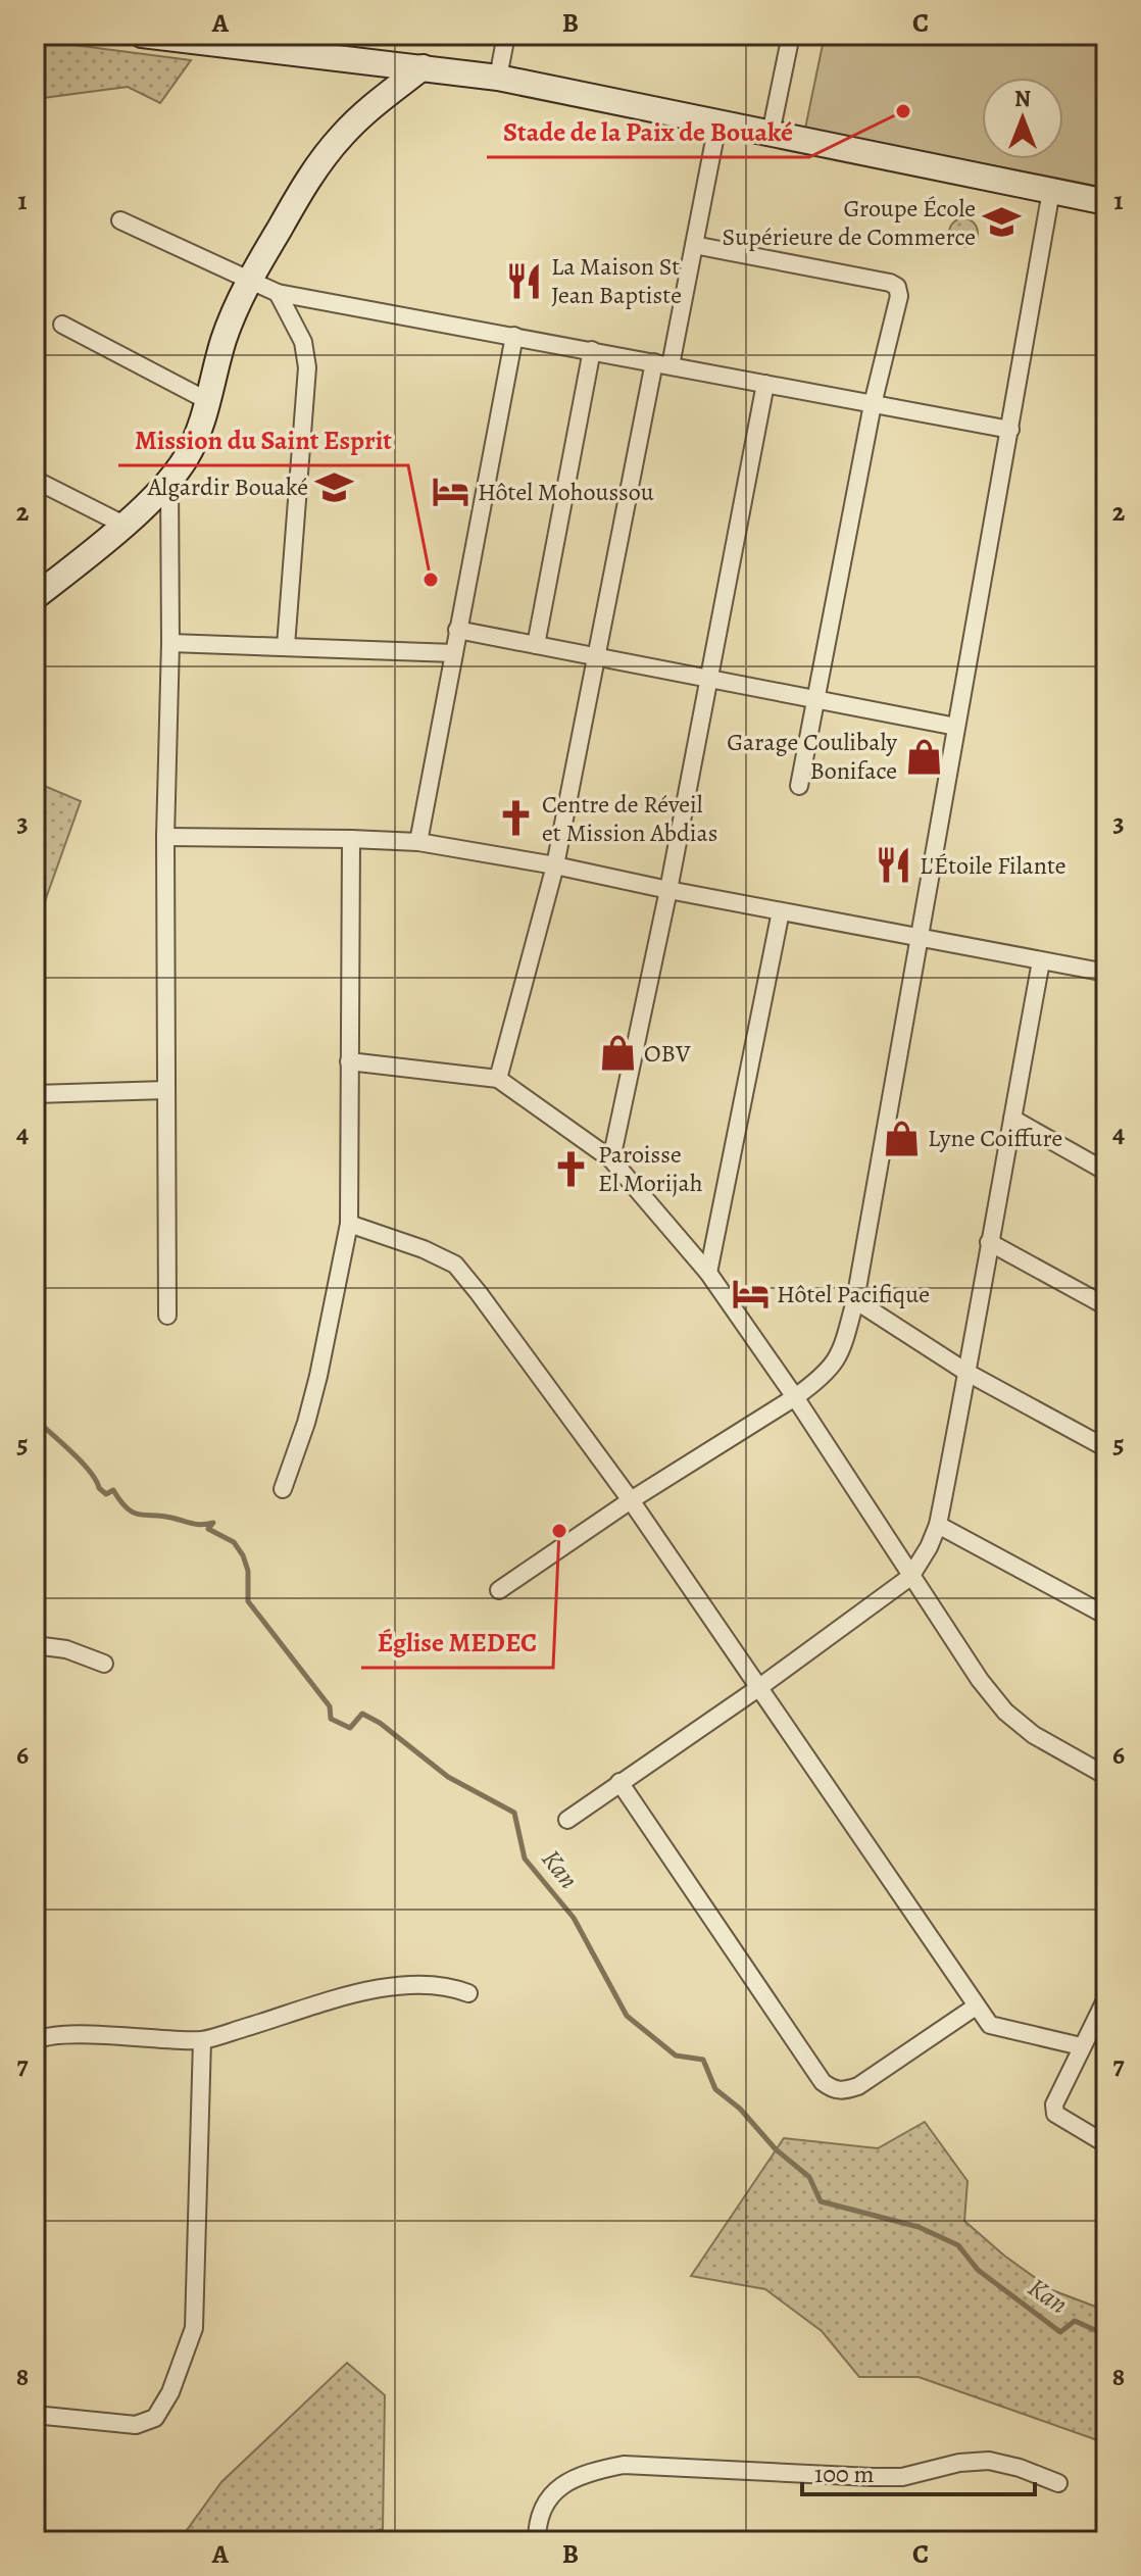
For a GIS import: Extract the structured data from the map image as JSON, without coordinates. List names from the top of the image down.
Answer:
{
  "water": ["Kan"],
  "places": {
    "other": ["Stade de la Paix de Bouaké", "Mission du Saint Esprit", "Église MEDEC"],
    "school or university": ["Groupe École Supérieure de Commerce", "Algardir Bouaké"],
    "restaurant": ["La Maison St Jean Baptiste", "L'Étoile Filante"],
    "hotel": ["Hôtel Mohoussou", "Hôtel Pacifique"],
    "shop": ["Garage Coulibaly Boniface", "OBV", "Lyne Coiffure"],
    "church": ["Centre de Réveil et Mission Abdias", "Paroisse El Morijah"]
  },
  "scale_bar": "100 m",
  "north": "top",
  "grid": {
    "columns": ["A", "B", "C"],
    "rows": [
      "1",
      "2",
      "3",
      "4",
      "5",
      "6",
      "7",
      "8"
    ]
  }
}
